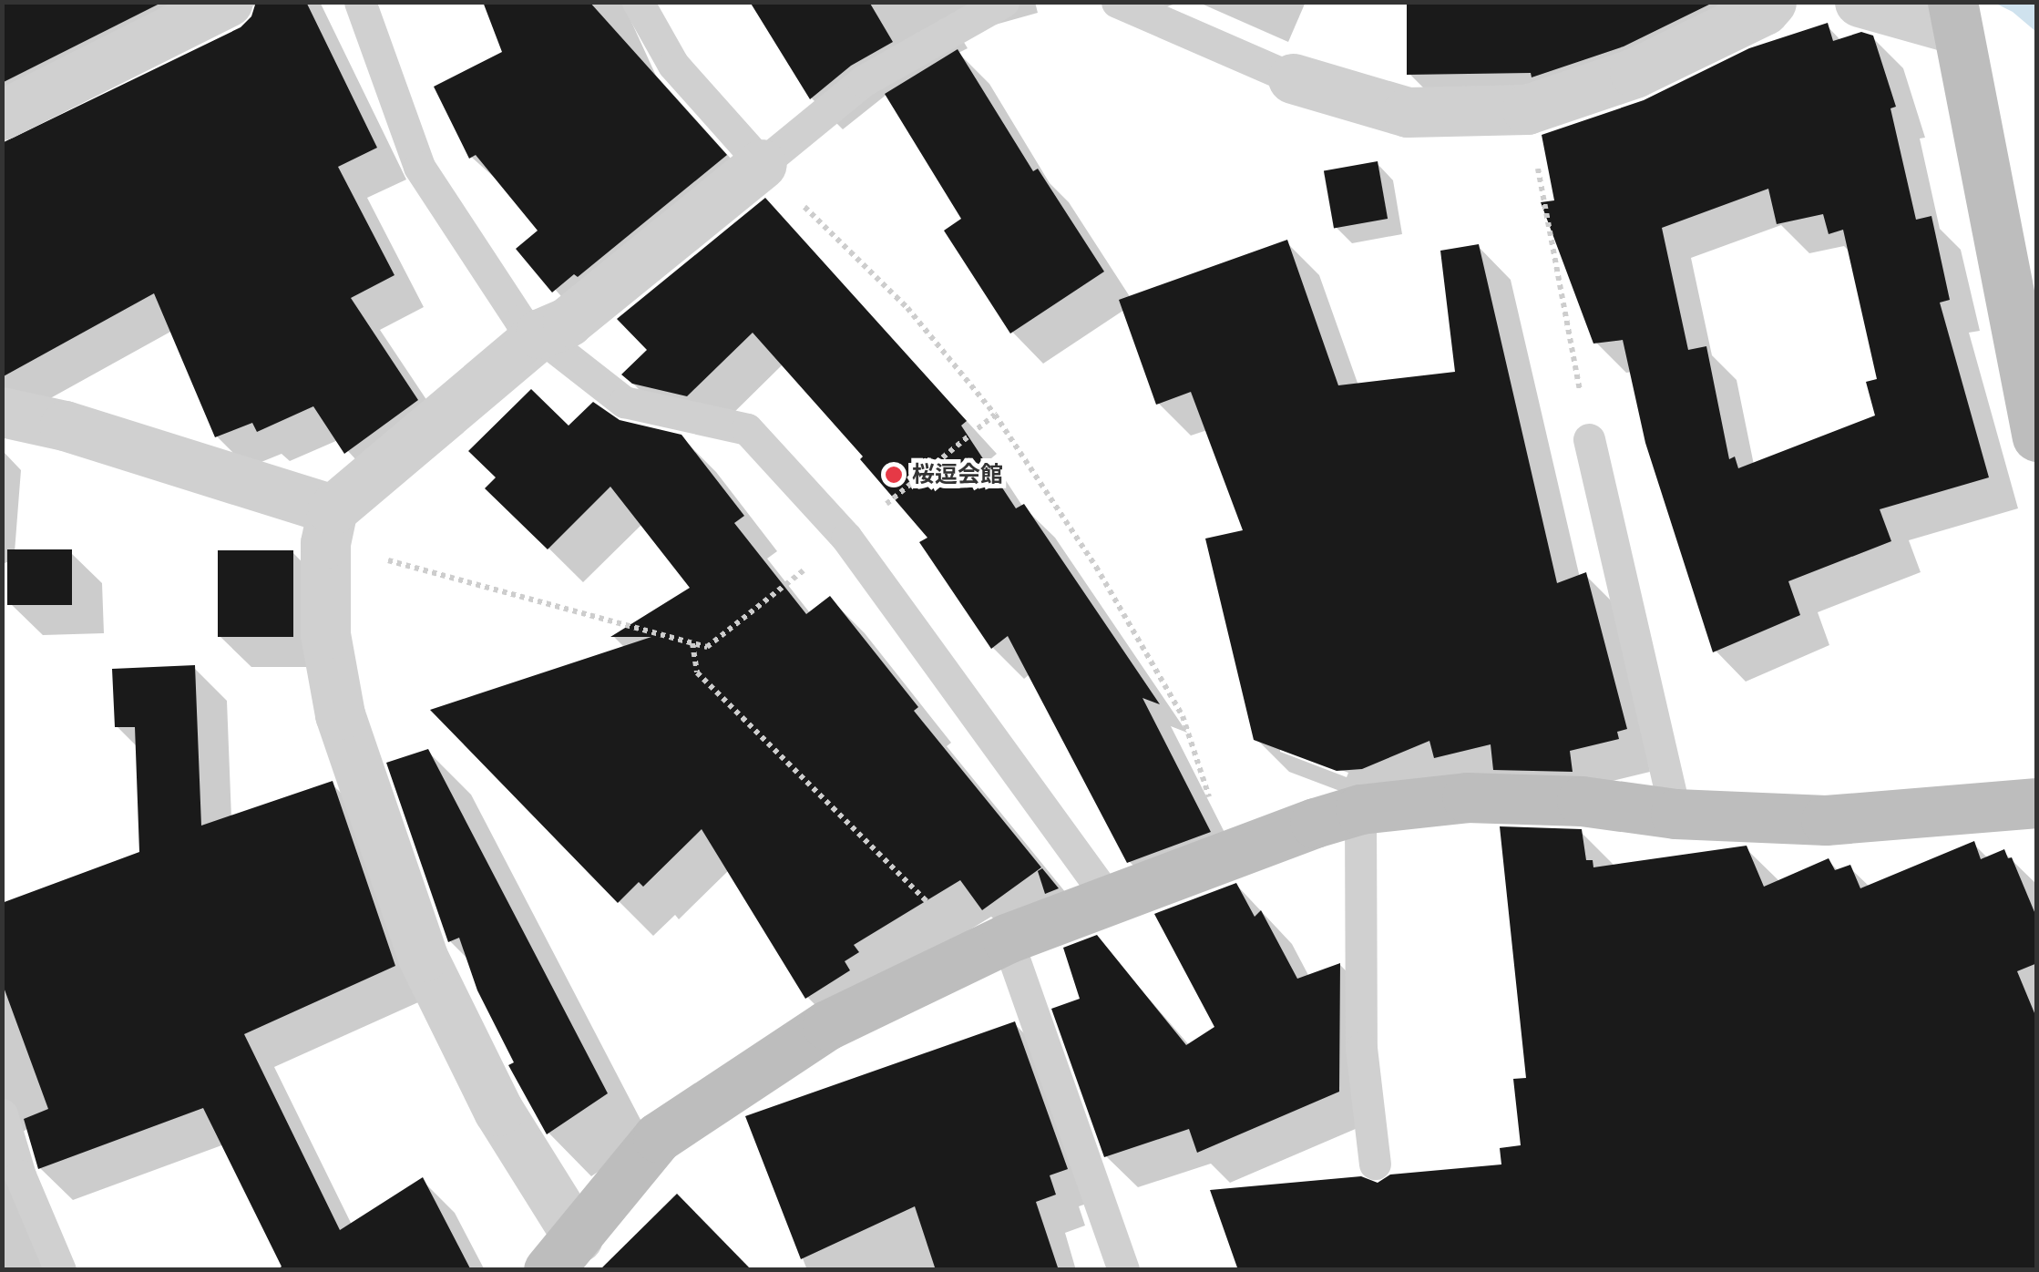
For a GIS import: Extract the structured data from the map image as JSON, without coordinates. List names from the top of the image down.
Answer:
{
  "places": ["桜逗会館"]
}
